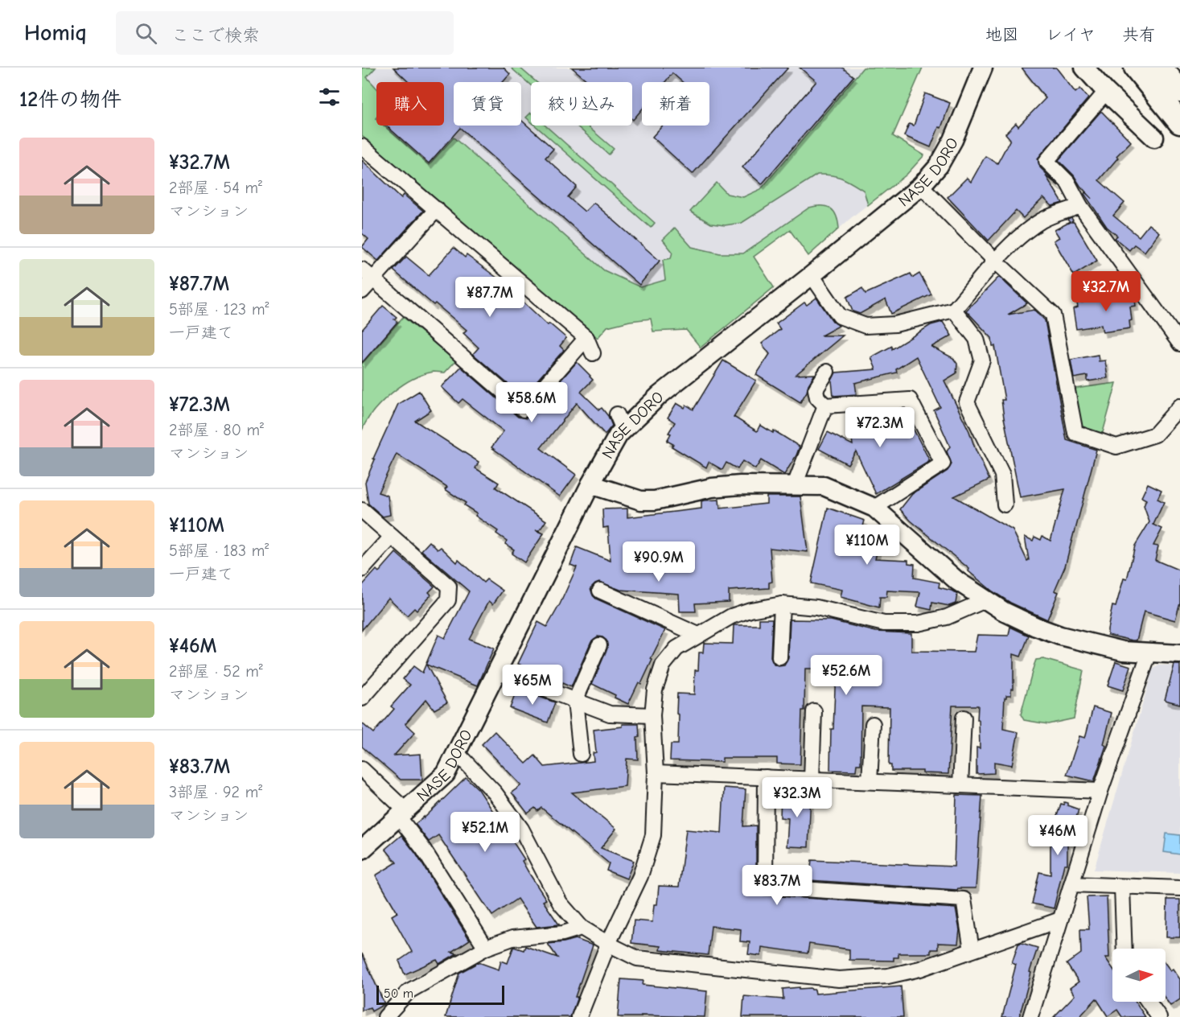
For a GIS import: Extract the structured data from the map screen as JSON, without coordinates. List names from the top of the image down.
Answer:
{
  "streets": {
    "street": ["NASE DORO"]
  },
  "scale_bar": "50 m",
  "north": "right",
  "page": {
    "header": "Homiq",
    "search": "ここで検索",
    "nav": ["地図", "レイヤ", "共有"],
    "heading": "12件の物件",
    "chip": [
      "購入",
      "賃貸",
      "絞り込み",
      "新着"
    ],
    "list": [
      {
        "name": "¥32.7M",
        "note": "2部屋 · 54 m² · マンション"
      },
      {
        "name": "¥87.7M",
        "note": "5部屋 · 123 m² · 一戸建て"
      },
      {
        "name": "¥72.3M",
        "note": "2部屋 · 80 m² · マンション"
      },
      {
        "name": "¥110M",
        "note": "5部屋 · 183 m² · 一戸建て"
      },
      {
        "name": "¥46M",
        "note": "2部屋 · 52 m² · マンション"
      },
      {
        "name": "¥83.7M",
        "note": "3部屋 · 92 m² · マンション"
      }
    ],
    "price": [
      "¥32.7M",
      "¥87.7M",
      "¥58.6M",
      "¥72.3M",
      "¥110M",
      "¥90.9M",
      "¥52.6M",
      "¥65M",
      "¥32.3M",
      "¥52.1M",
      "¥46M",
      "¥83.7M"
    ],
    "scale": "50 m"
  }
}
